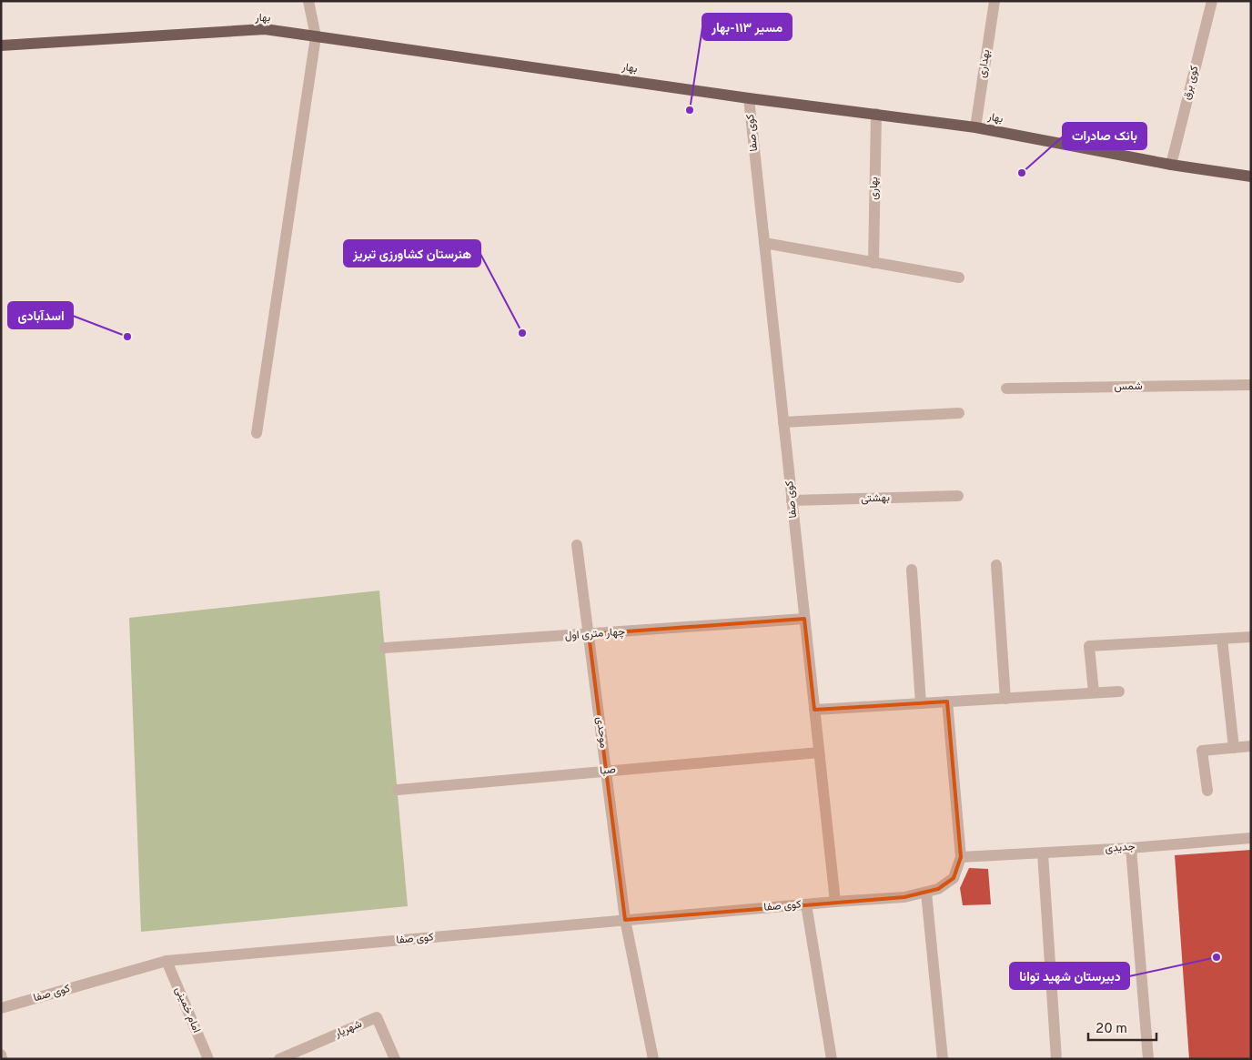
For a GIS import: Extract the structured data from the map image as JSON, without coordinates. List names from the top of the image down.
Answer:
{
  "streets": {
    "main road": ["بهار"],
    "street": [
      "بهداری",
      "کوی برق",
      "کوی صفا",
      "بهاری",
      "شمس",
      "بهشتی",
      "چهار متری اول",
      "موحدی",
      "صبا",
      "جدیدی",
      "امام خمینی",
      "شهریار"
    ]
  },
  "crossings": [
    ["بهار", "بهداری"],
    ["بهار", "کوی برق"],
    ["بهار", "کوی صفا"],
    ["بهار", "بهاری"],
    ["کوی صفا", "بهشتی"],
    ["کوی صفا", "چهار متری اول"],
    ["کوی صفا", "موحدی"],
    ["کوی صفا", "صبا"],
    ["کوی صفا", "جدیدی"],
    ["کوی صفا", "امام خمینی"],
    ["چهار متری اول", "موحدی"],
    ["موحدی", "صبا"]
  ],
  "places": [
    "مسیر ۱۱۳-بهار",
    "بانک صادرات",
    "هنرستان کشاورزی تبریز",
    "اسدآبادی",
    "دبیرستان شهید توانا"
  ],
  "scale_bar": "20 m"
}
